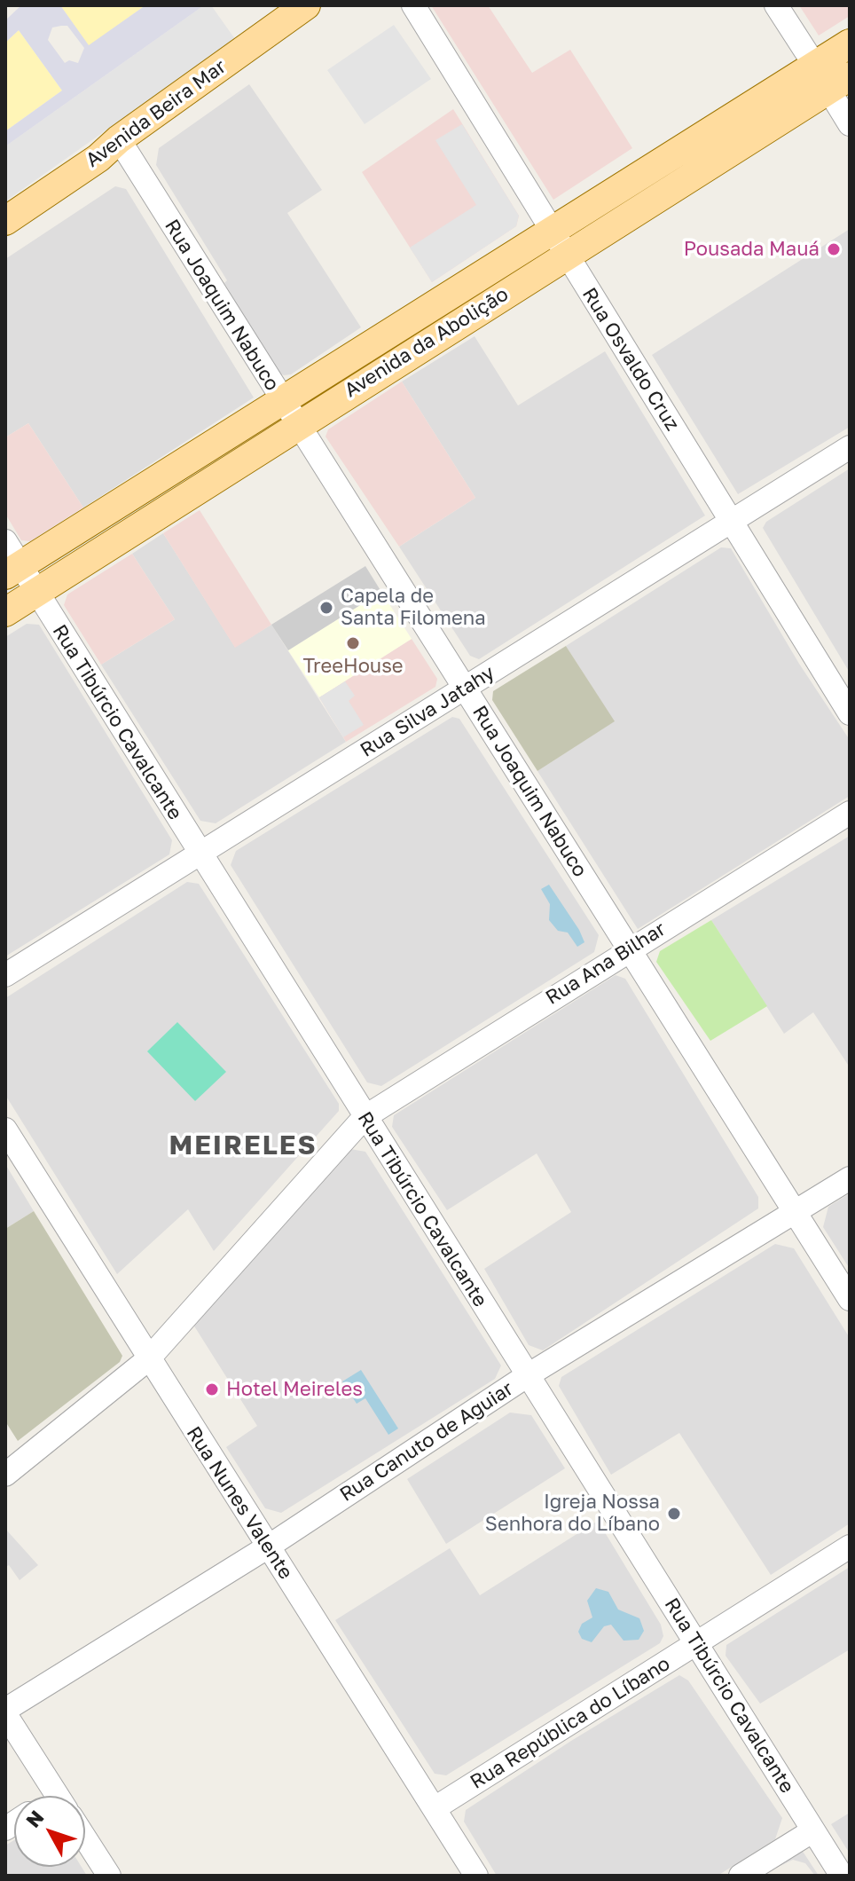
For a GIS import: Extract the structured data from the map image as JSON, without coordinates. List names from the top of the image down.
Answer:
{
  "streets": {
    "main road": ["Avenida Beira Mar", "Avenida da Abolição"],
    "street": [
      "Rua Joaquim Nabuco",
      "Rua Osvaldo Cruz",
      "Rua Silva Jatahy",
      "Rua Tibúrcio Cavalcante",
      "Rua Ana Bilhar",
      "Rua Canuto de Aguiar",
      "Rua Nunes Valente",
      "Rua República do Líbano"
    ]
  },
  "crossings": [
    ["Avenida Beira Mar", "Rua Joaquim Nabuco"],
    ["Rua Joaquim Nabuco", "Avenida da Abolição"],
    ["Rua Joaquim Nabuco", "Rua Silva Jatahy"],
    ["Rua Joaquim Nabuco", "Rua Ana Bilhar"],
    ["Rua Joaquim Nabuco", "Rua Canuto de Aguiar"],
    ["Avenida da Abolição", "Rua Osvaldo Cruz"],
    ["Avenida da Abolição", "Rua Tibúrcio Cavalcante"],
    ["Rua Osvaldo Cruz", "Rua Silva Jatahy"],
    ["Rua Silva Jatahy", "Rua Tibúrcio Cavalcante"],
    ["Rua Tibúrcio Cavalcante", "Rua Ana Bilhar"],
    ["Rua Tibúrcio Cavalcante", "Rua Canuto de Aguiar"],
    ["Rua Tibúrcio Cavalcante", "Rua República do Líbano"],
    ["Rua Ana Bilhar", "Rua Nunes Valente"],
    ["Rua Canuto de Aguiar", "Rua Nunes Valente"],
    ["Rua Nunes Valente", "Rua República do Líbano"]
  ],
  "districts": ["MEIRELES"],
  "places": [
    "Pousada Mauá",
    "Capela de Santa Filomena",
    "TreeHouse",
    "Hotel Meireles",
    "Igreja Nossa Senhora do Líbano"
  ],
  "north": "top left"
}
